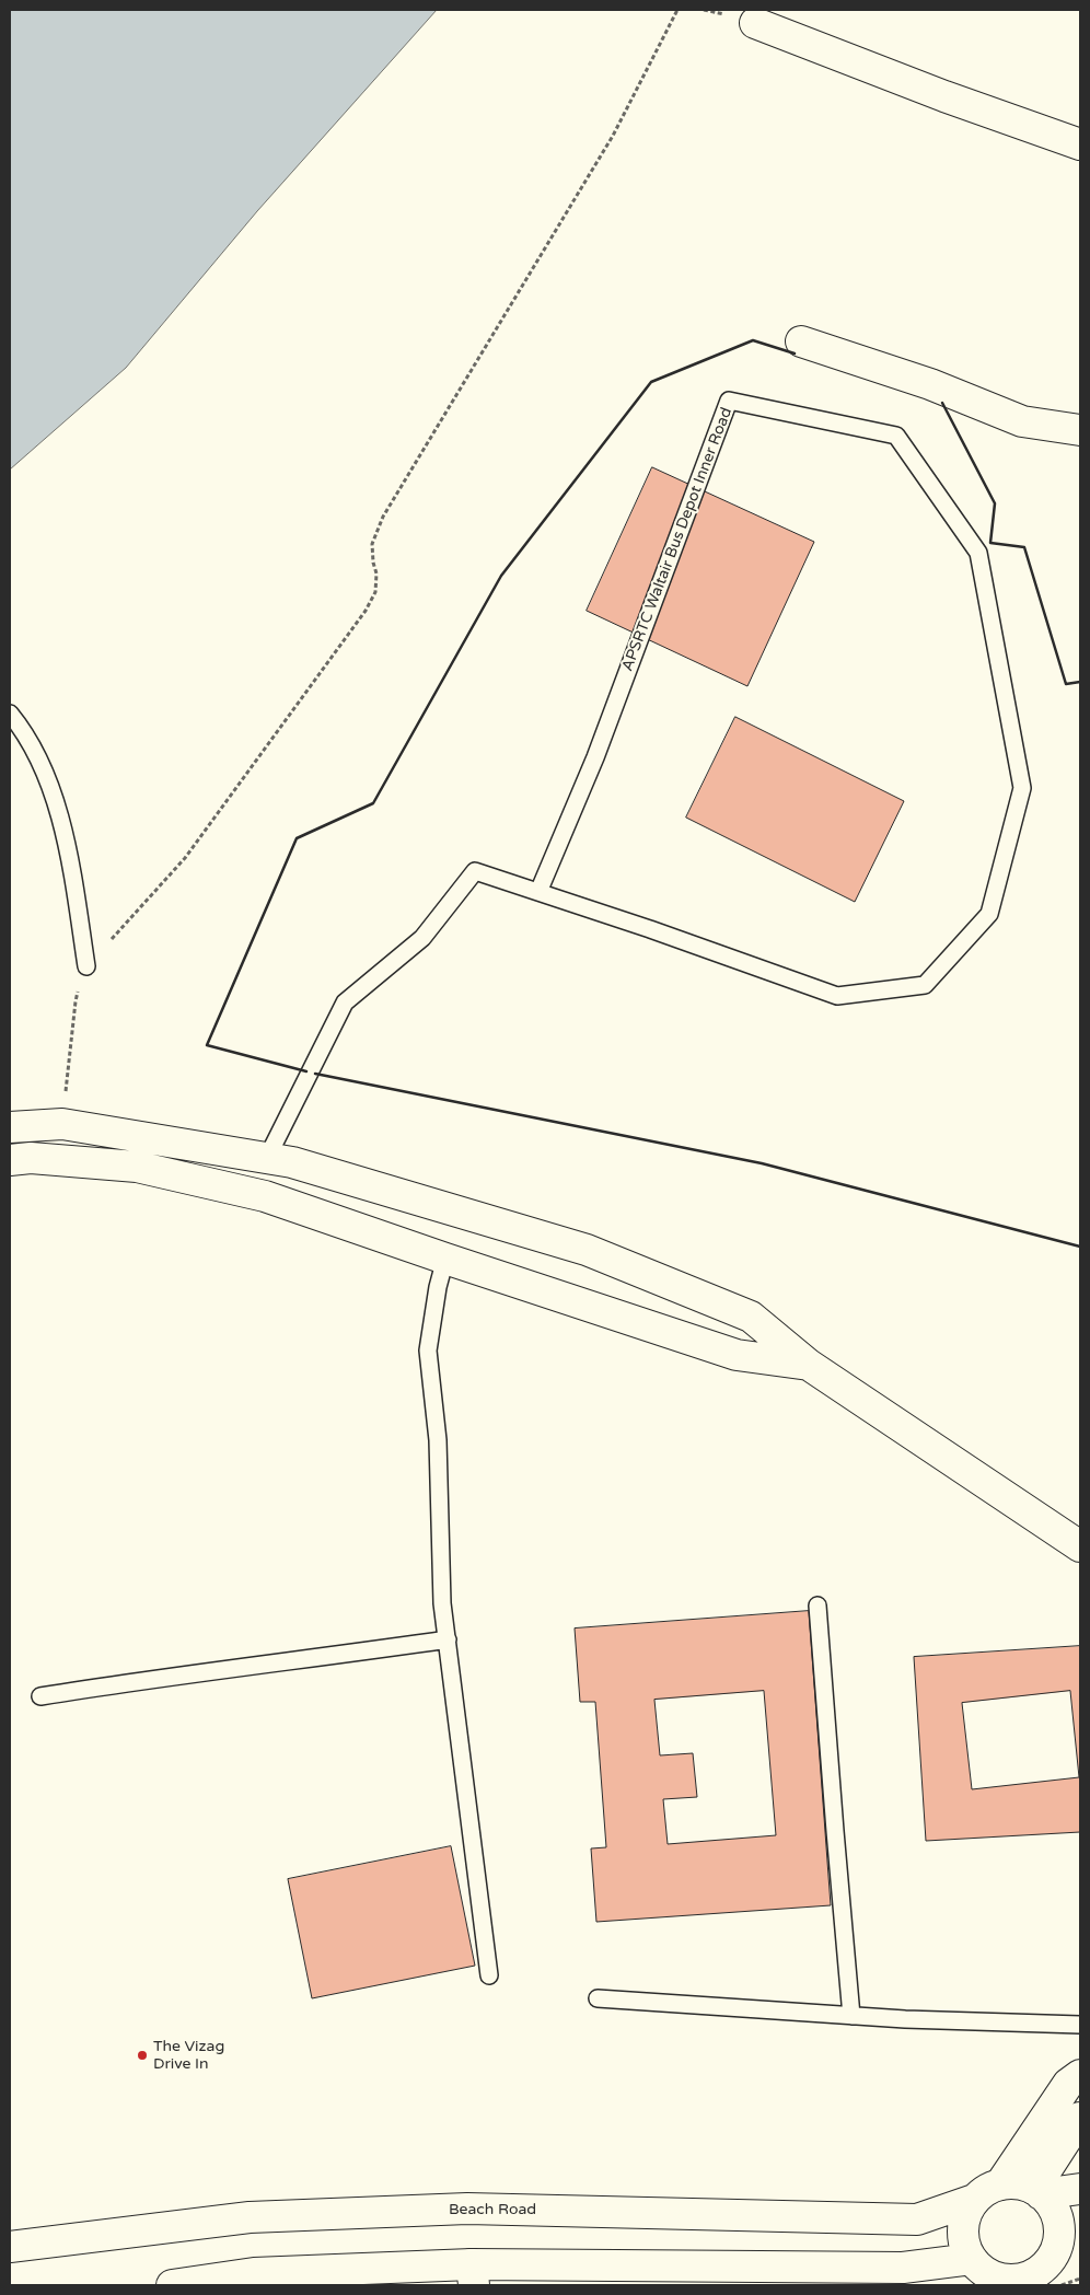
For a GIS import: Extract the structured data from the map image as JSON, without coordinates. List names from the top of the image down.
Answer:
{
  "streets": {
    "street": ["Beach Road"],
    "lane": ["APSRTC Waltair Bus Depot Inner Road"]
  },
  "places": ["The Vizag Drive In"]
}
